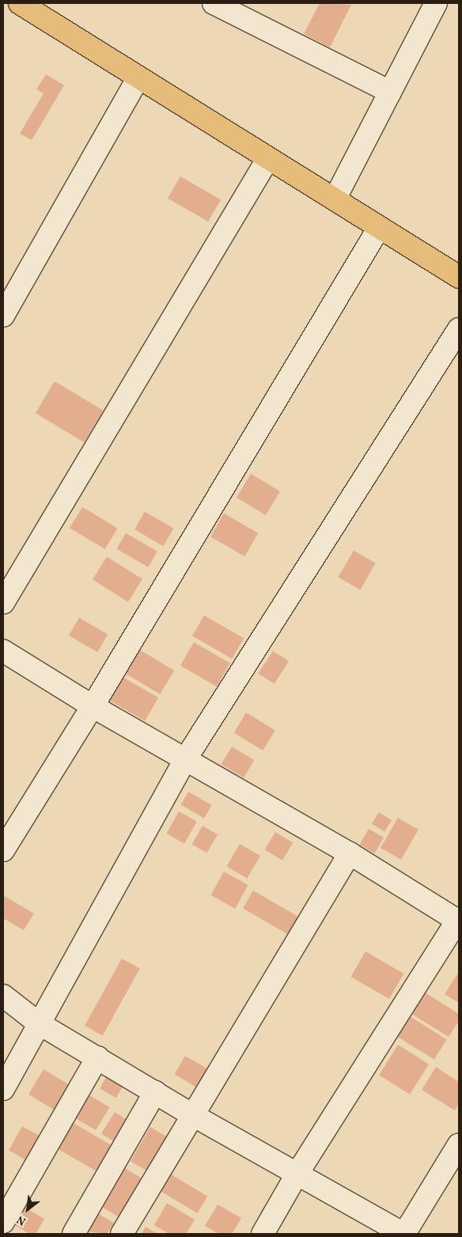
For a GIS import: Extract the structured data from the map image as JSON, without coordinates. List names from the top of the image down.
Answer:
{
  "north": "bottom left"
}
